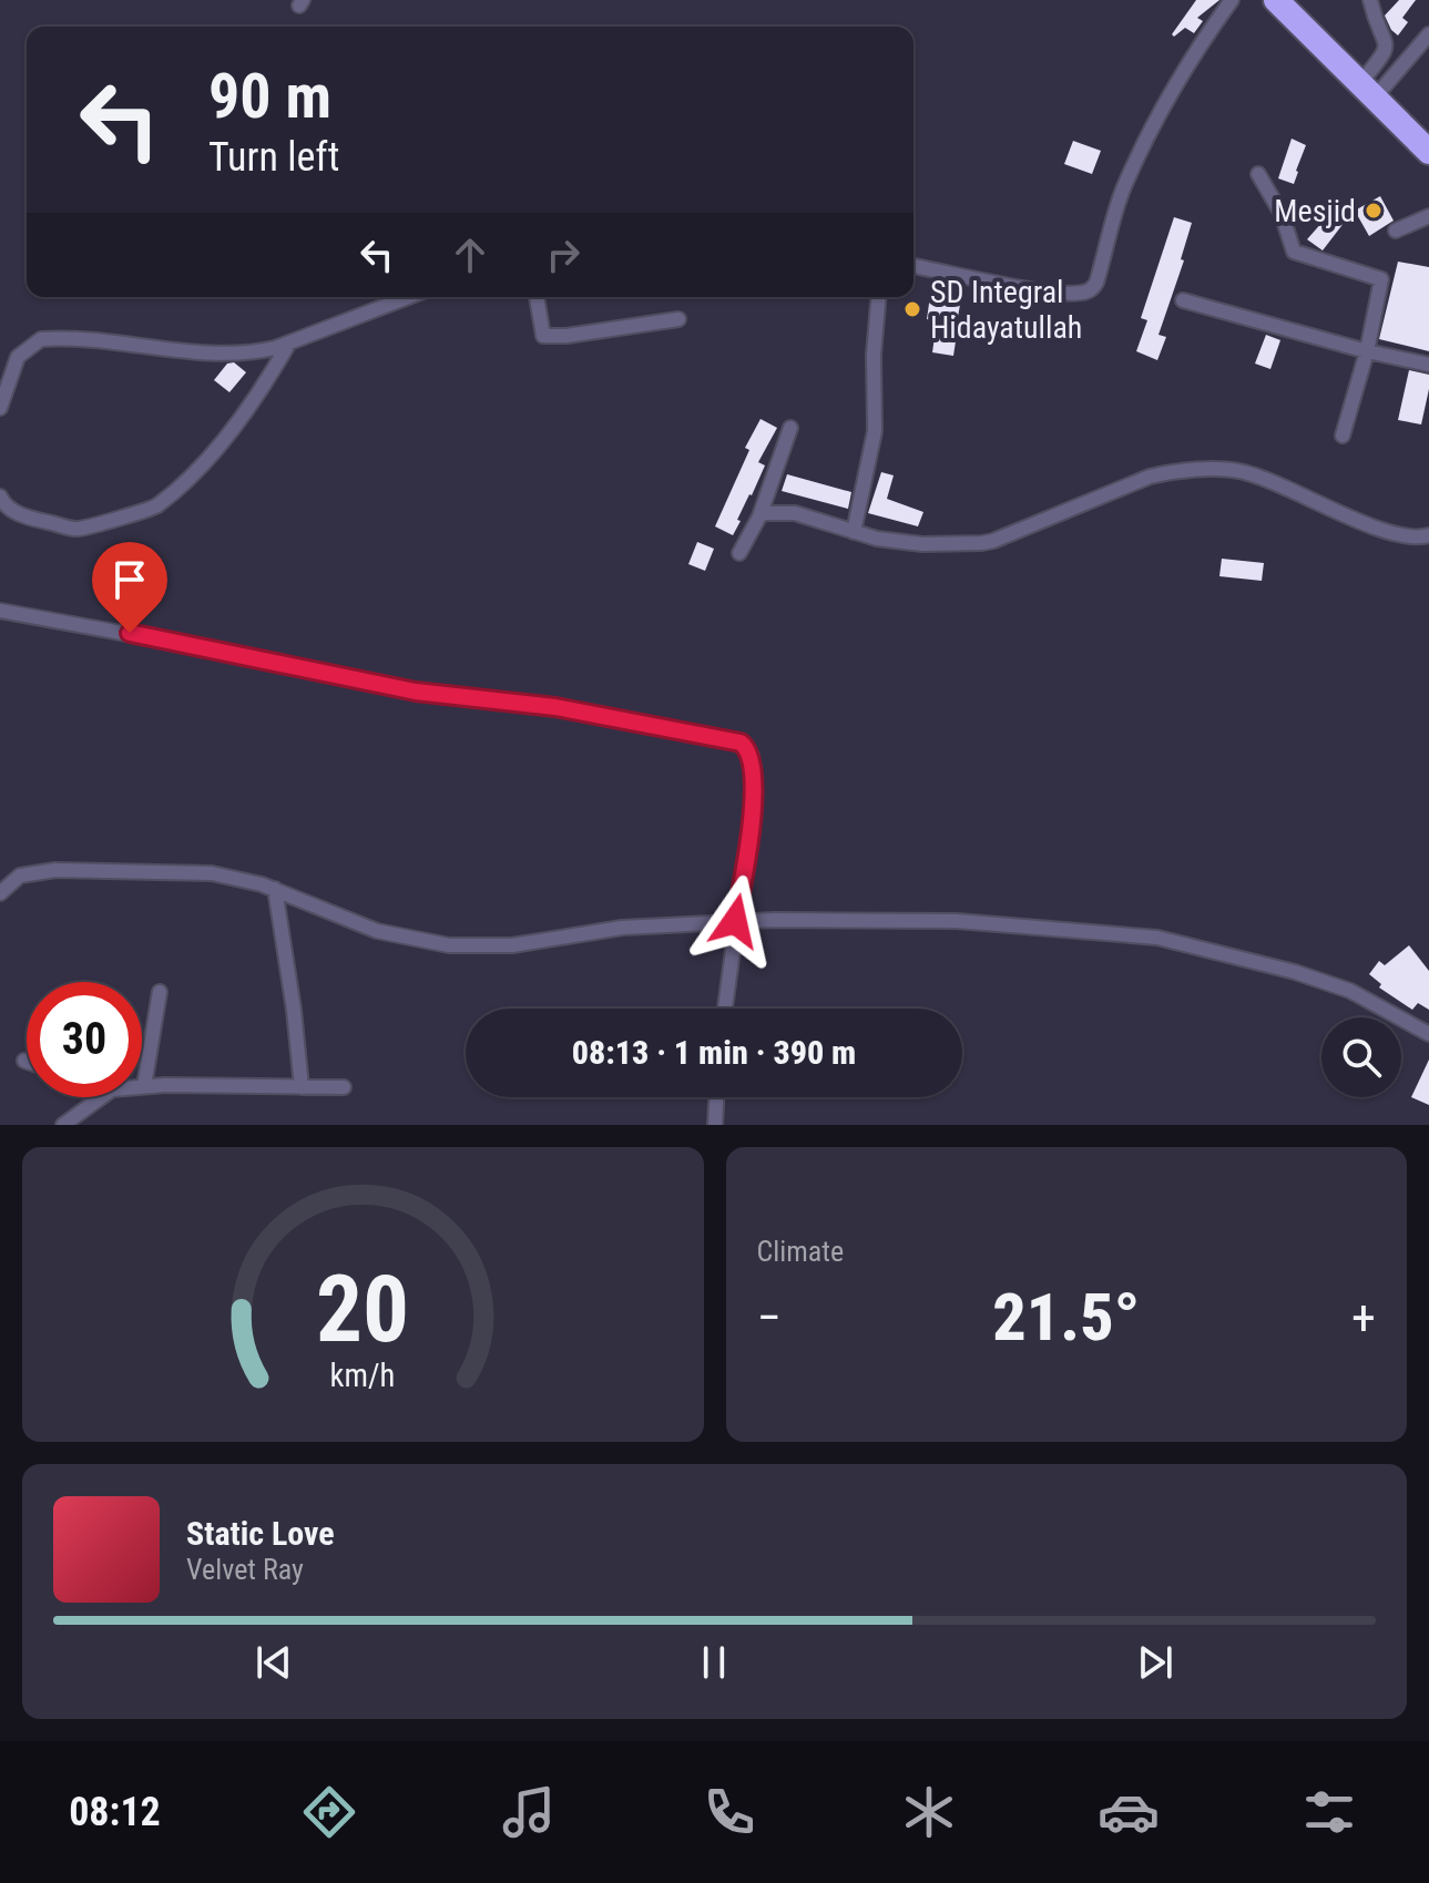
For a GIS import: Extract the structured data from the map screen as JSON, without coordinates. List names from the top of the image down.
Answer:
{
  "places": ["Mesjid", "SD Integral Hidayatullah"],
  "page": {
    "turn": ["90 m", "Turn left"],
    "limit": "30",
    "trip": "08:13 · 1 min · 390 m",
    "tile": "Climate",
    "heat": ["−", "21.5°", "+"],
    "song": ["Static Love", "Velvet Ray"],
    "tabs": "08:12",
    "gauge": ["20", "km/h"]
  }
}
